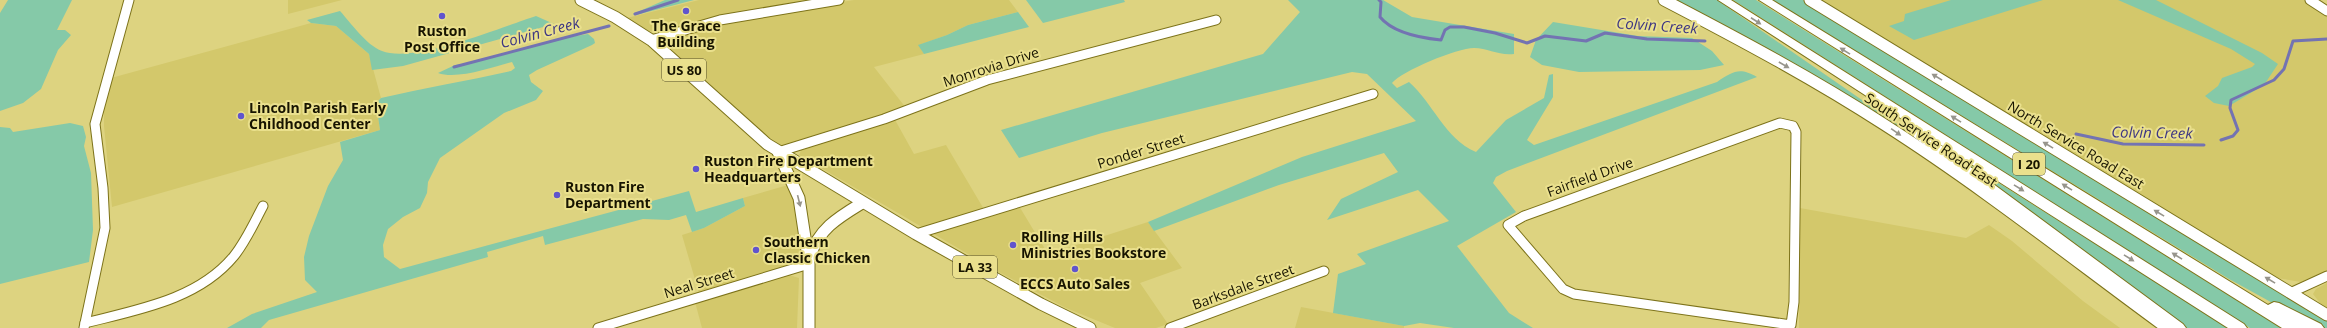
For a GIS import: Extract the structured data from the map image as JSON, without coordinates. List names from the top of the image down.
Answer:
{
  "streets": {
    "highway": ["I 20"],
    "main road": [
      "US 80",
      "South Service Road East",
      "North Service Road East",
      "LA 33"
    ],
    "street": [
      "Monrovia Drive",
      "Ponder Street",
      "Fairfield Drive",
      "Neal Street",
      "Barksdale Street"
    ]
  },
  "crossings": [
    ["Monrovia Drive", "US 80"],
    ["US 80", "LA 33"],
    ["Ponder Street", "LA 33"]
  ],
  "one_way": ["South Service Road East", "North Service Road East"],
  "water": ["Colvin Creek"],
  "places": [
    "The Grace Building",
    "Ruston Post Office",
    "Lincoln Parish Early Childhood Center",
    "Ruston Fire Department Headquarters",
    "Ruston Fire Department",
    "Rolling Hills Ministries Bookstore",
    "Southern Classic Chicken",
    "ECCS Auto Sales"
  ]
}
